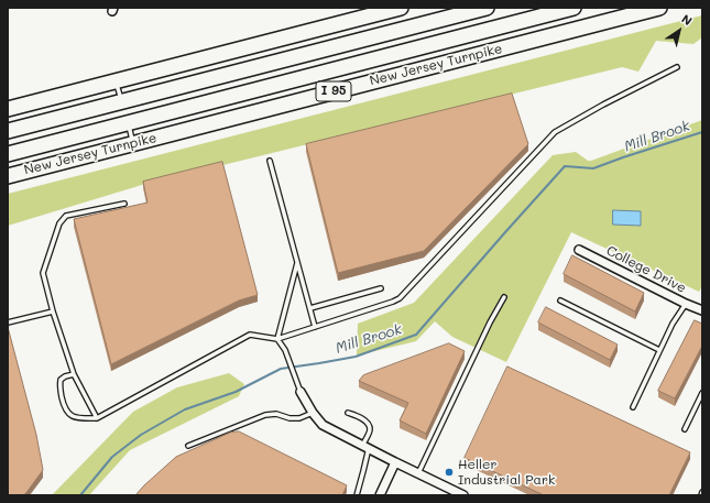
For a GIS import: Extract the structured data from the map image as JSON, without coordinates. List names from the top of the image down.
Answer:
{
  "streets": {
    "highway": ["New Jersey Turnpike", "I 95"],
    "street": ["College Drive"]
  },
  "water": ["Mill Brook"],
  "places": ["Heller Industrial Park"],
  "north": "top right"
}
